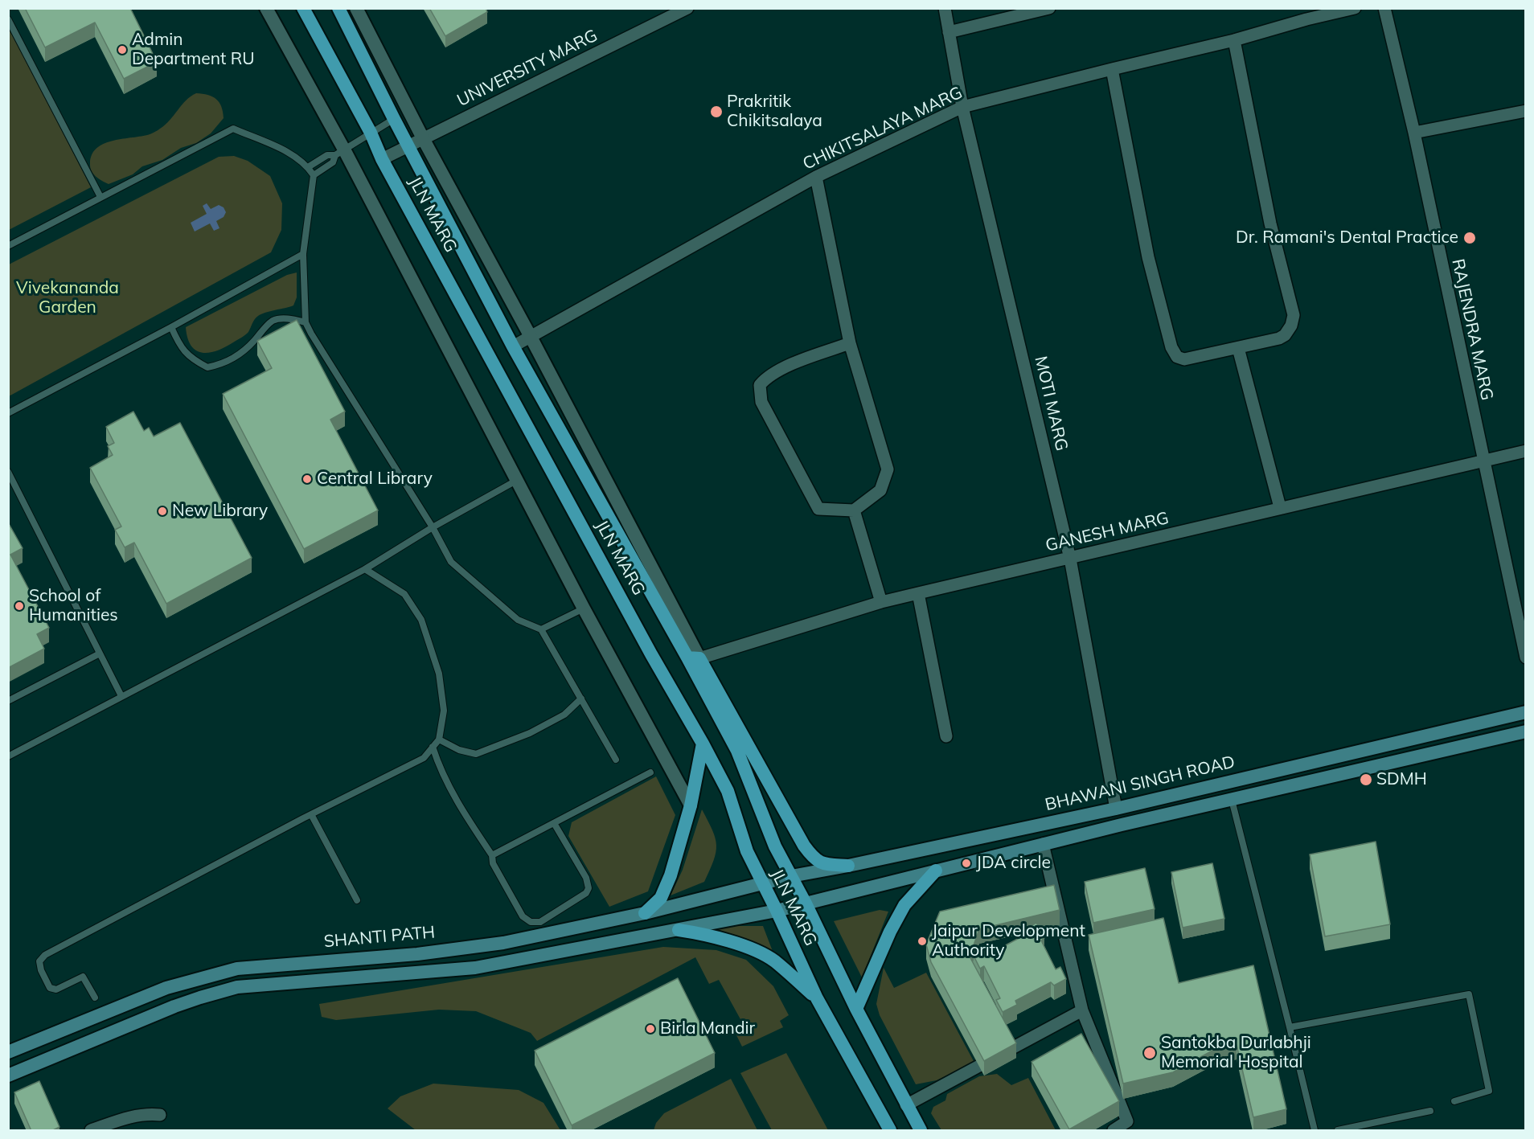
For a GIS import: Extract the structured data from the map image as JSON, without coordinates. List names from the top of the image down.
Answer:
{
  "streets": {
    "main road": ["JLN MARG", "BHAWANI SINGH ROAD", "SHANTI PATH"],
    "street": [
      "UNIVERSITY MARG",
      "CHIKITSALAYA MARG",
      "RAJENDRA MARG",
      "MOTI MARG",
      "GANESH MARG"
    ]
  },
  "crossings": [
    ["UNIVERSITY MARG", "JLN MARG"],
    ["CHIKITSALAYA MARG", "JLN MARG"],
    ["CHIKITSALAYA MARG", "MOTI MARG"],
    ["JLN MARG", "GANESH MARG"],
    ["JLN MARG", "BHAWANI SINGH ROAD"],
    ["JLN MARG", "SHANTI PATH"],
    ["RAJENDRA MARG", "GANESH MARG"],
    ["MOTI MARG", "GANESH MARG"],
    ["MOTI MARG", "BHAWANI SINGH ROAD"],
    ["BHAWANI SINGH ROAD", "SHANTI PATH"]
  ],
  "parks": ["Vivekananda Garden"],
  "places": [
    "Admin Department RU",
    "Prakritik Chikitsalaya",
    "Dr. Ramani's Dental Practice",
    "Central Library",
    "New Library",
    "School of Humanities",
    "SDMH",
    "JDA circle",
    "Jaipur Development Authority",
    "Birla Mandir",
    "Santokba Durlabhji Memorial Hospital"
  ]
}
